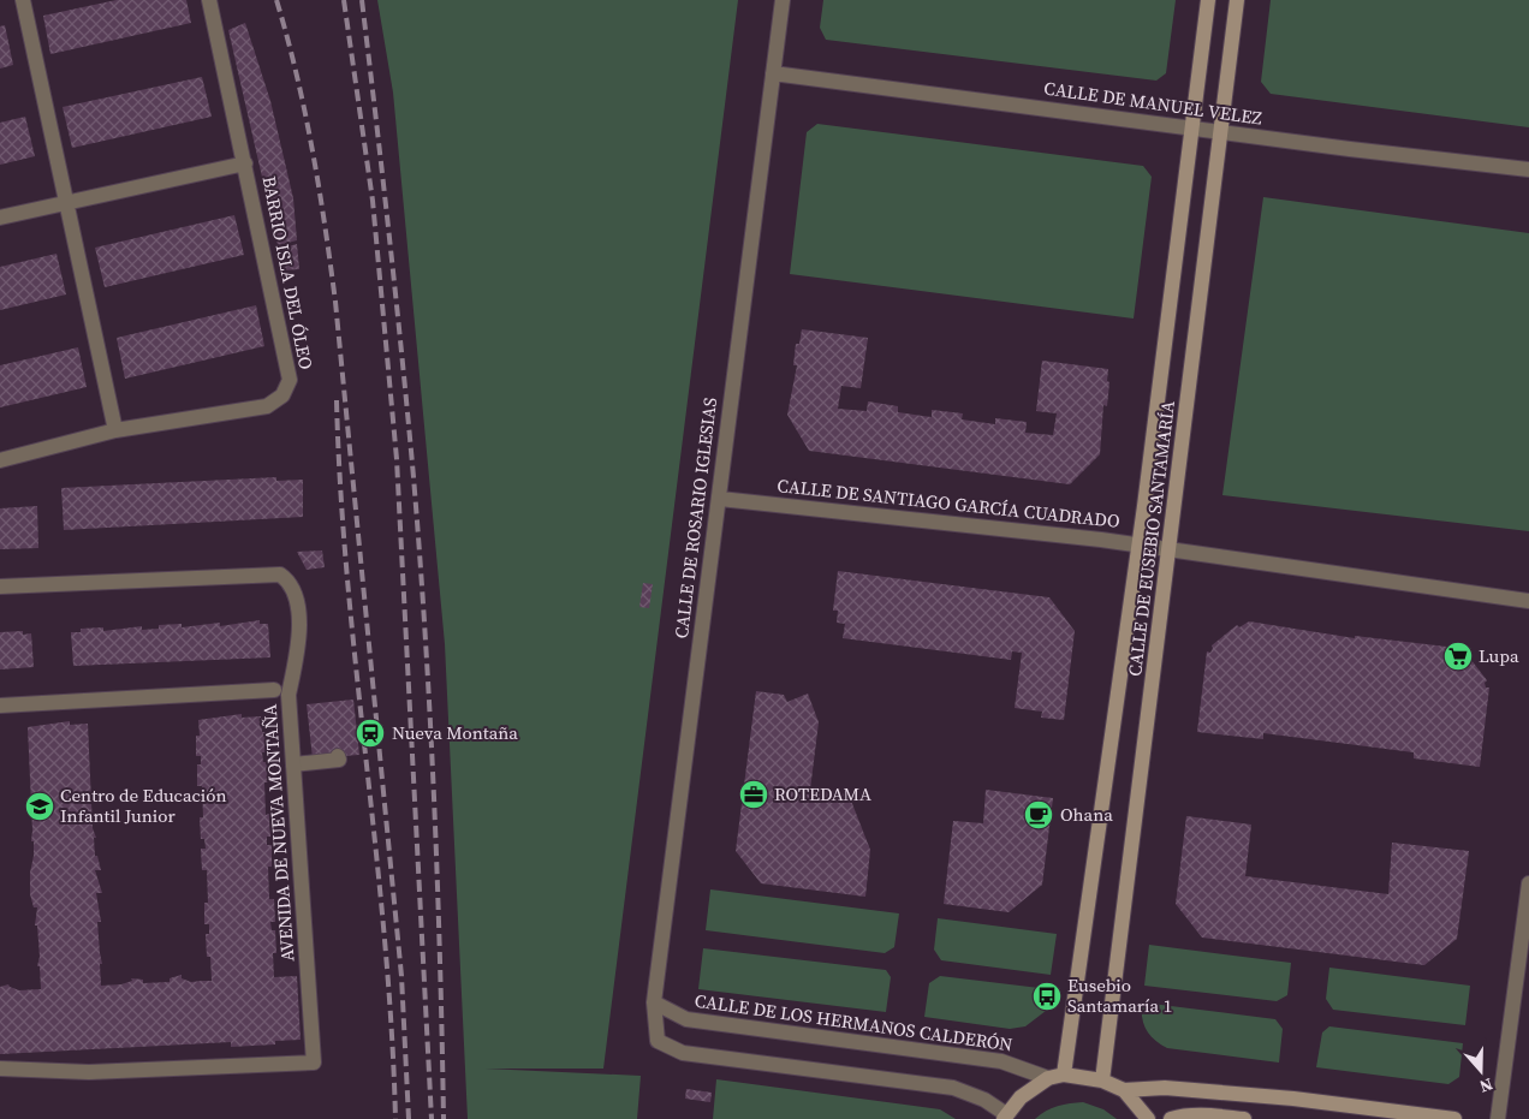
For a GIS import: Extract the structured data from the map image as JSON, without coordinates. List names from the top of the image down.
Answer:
{
  "streets": {
    "main road": ["CALLE DE EUSEBIO SANTAMARÍA"],
    "street": [
      "CALLE DE MANUEL VELEZ",
      "BARRIO ISLA DEL ÓLEO",
      "CALLE DE SANTIAGO GARCÍA CUADRADO",
      "CALLE DE ROSARIO IGLESIAS",
      "AVENIDA DE NUEVA MONTAÑA",
      "CALLE DE LOS HERMANOS CALDERÓN"
    ]
  },
  "crossings": [
    ["CALLE DE MANUEL VELEZ", "CALLE DE ROSARIO IGLESIAS"],
    ["CALLE DE MANUEL VELEZ", "CALLE DE EUSEBIO SANTAMARÍA"],
    ["CALLE DE SANTIAGO GARCÍA CUADRADO", "CALLE DE ROSARIO IGLESIAS"],
    ["CALLE DE SANTIAGO GARCÍA CUADRADO", "CALLE DE EUSEBIO SANTAMARÍA"],
    ["CALLE DE ROSARIO IGLESIAS", "CALLE DE LOS HERMANOS CALDERÓN"]
  ],
  "places": {
    "supermarket": ["Lupa"],
    "station": ["Nueva Montaña"],
    "office": ["ROTEDAMA"],
    "school or university": ["Centro de Educación Infantil Junior"],
    "cafe": ["Ohana"],
    "bus stop": ["Eusebio Santamaría 1"]
  },
  "north": "bottom"
}
